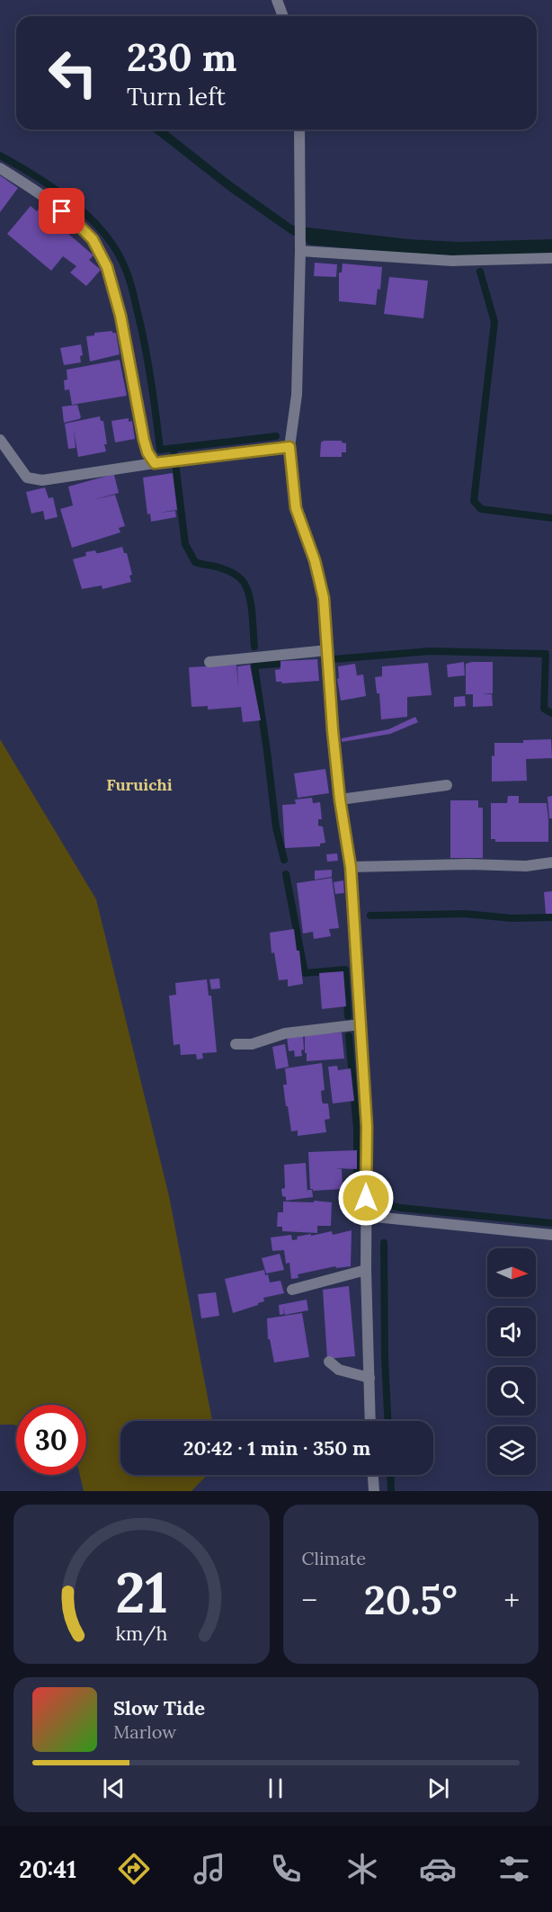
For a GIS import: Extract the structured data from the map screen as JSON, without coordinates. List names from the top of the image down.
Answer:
{
  "districts": ["Furuichi"],
  "north": "right",
  "page": {
    "turn": ["230 m", "Turn left"],
    "limit": "30",
    "trip": "20:42 · 1 min · 350 m",
    "tile": "Climate",
    "heat": ["−", "20.5°", "+"],
    "song": ["Slow Tide", "Marlow"],
    "tabs": "20:41",
    "gauge": ["21", "km/h"]
  }
}
